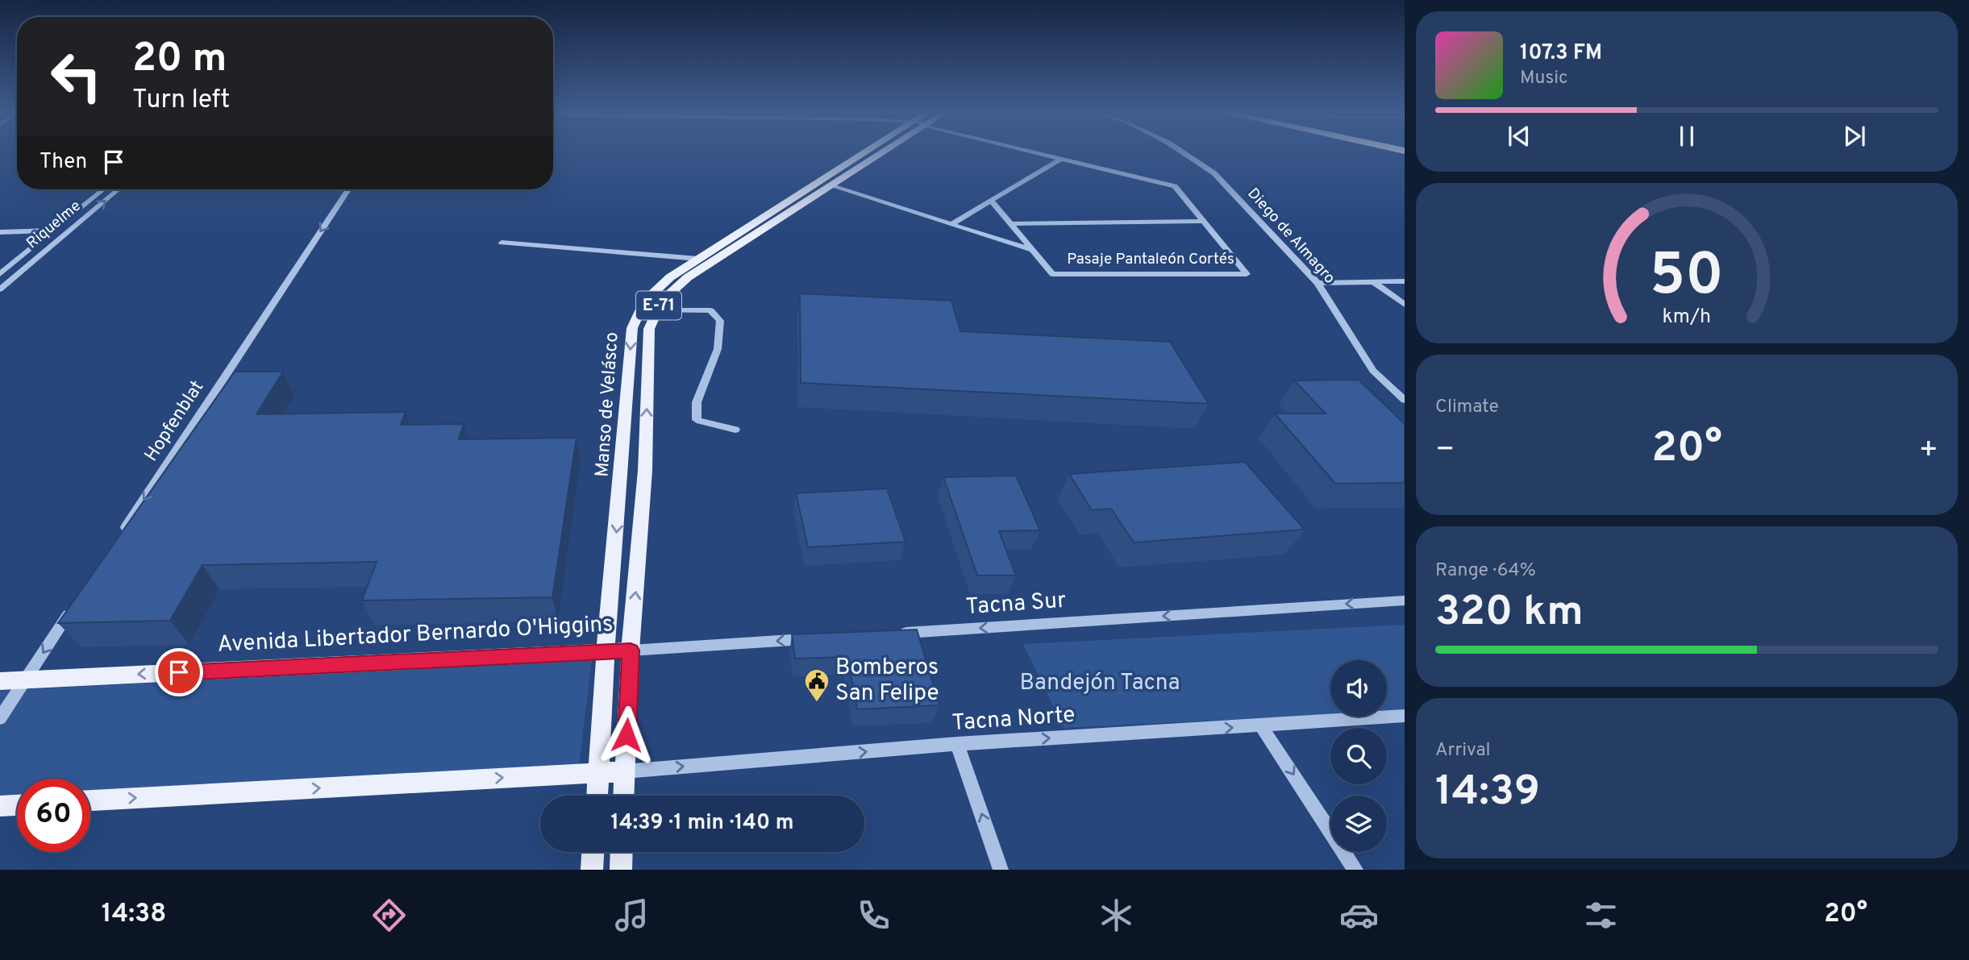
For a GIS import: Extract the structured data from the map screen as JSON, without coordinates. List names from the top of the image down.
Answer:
{
  "streets": {
    "main road": ["E-71", "Manso de Velásco", "Avenida Libertador Bernardo O'Higgins"],
    "street": [
      "Riquelme",
      "Diego de Almagro",
      "Pasaje Pantaleón Cortés",
      "Hopfenblat",
      "Tacna Sur",
      "Tacna Norte"
    ]
  },
  "crossings": [
    ["E-71", "Manso de Velásco"],
    ["E-71", "Avenida Libertador Bernardo O'Higgins"],
    ["E-71", "Tacna Norte"],
    ["Manso de Velásco", "Avenida Libertador Bernardo O'Higgins"]
  ],
  "one_way": ["Hopfenblat", "Tacna Sur", "Tacna Norte"],
  "parks": ["Bandejón Tacna"],
  "places": {
    "public building": ["Bomberos San Felipe"]
  },
  "page": {
    "turn": ["20 m", "Turn left"],
    "song": ["107.3 FM", "Music"],
    "then": "Then",
    "tile": [
      "Climate",
      ["Range · 64%", "320 km"],
      ["Arrival", "14:39"]
    ],
    "heat": ["−", "20°", "+"],
    "limit": "60",
    "trip": "14:39 · 1 min · 140 m",
    "tabs": ["14:38", "20°"],
    "gauge": ["50", "km/h"]
  }
}
